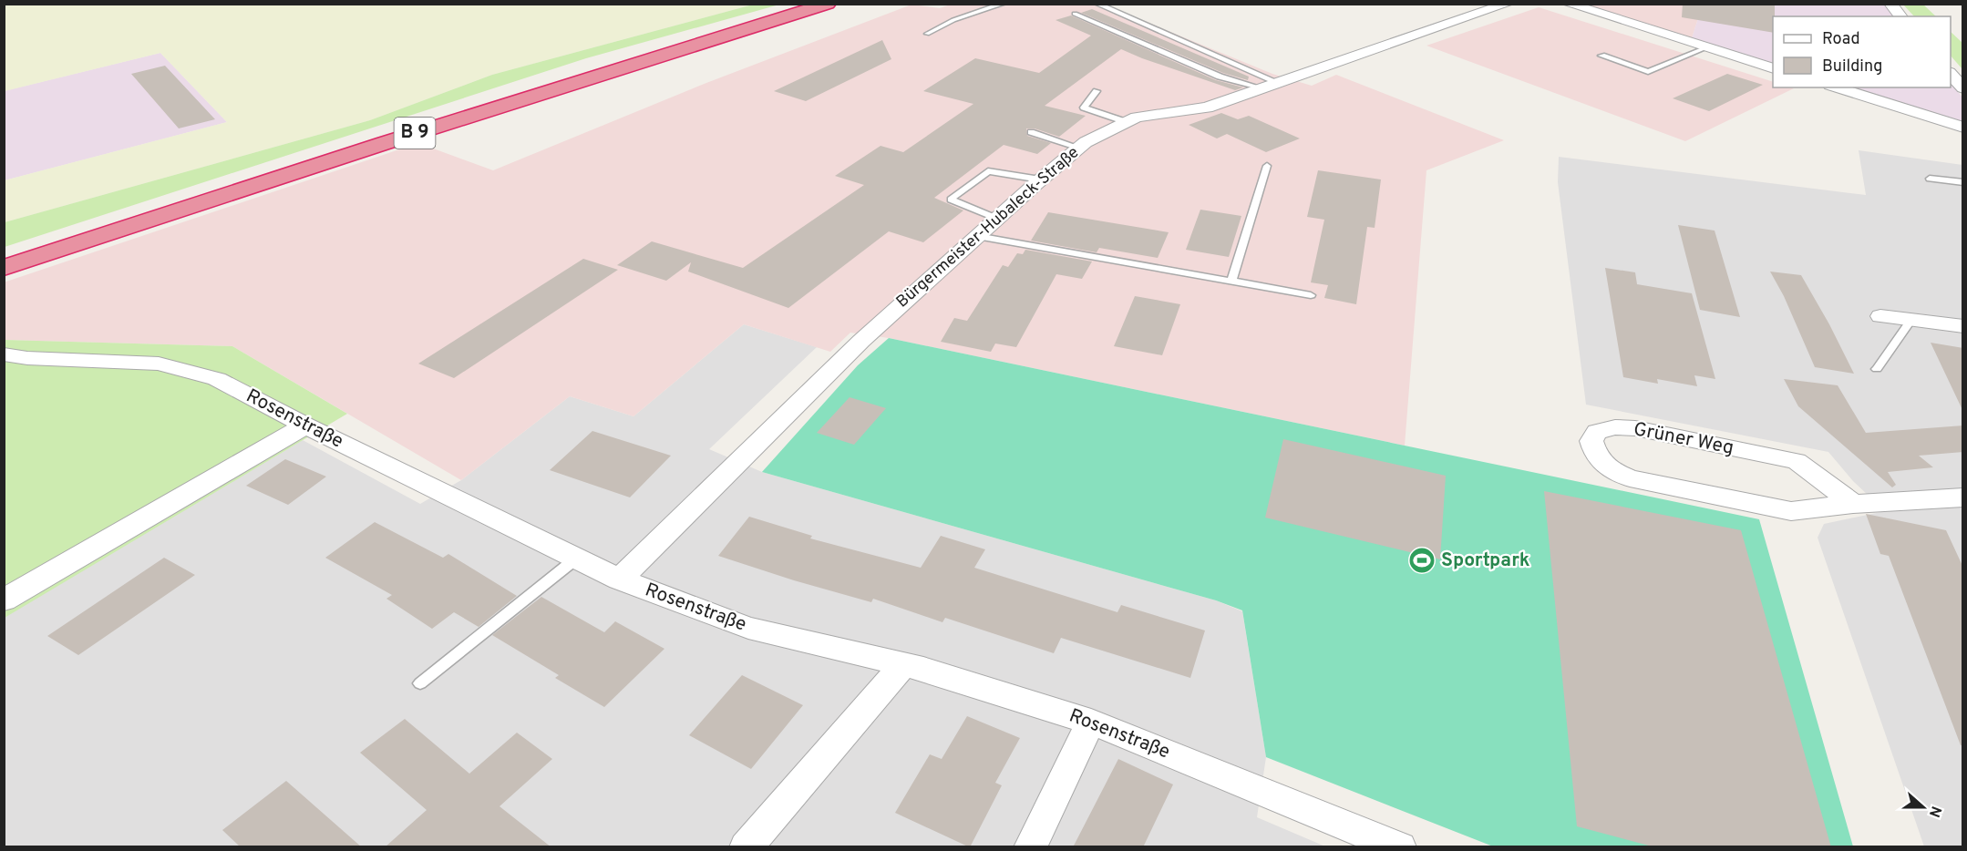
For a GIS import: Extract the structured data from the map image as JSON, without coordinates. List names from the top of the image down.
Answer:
{
  "streets": {
    "highway": ["B 9"],
    "street": ["Bürgermeister-Hubaleck-Straße", "Rosenstraße", "Grüner Weg"]
  },
  "crossings": [
    ["Bürgermeister-Hubaleck-Straße", "Rosenstraße"]
  ],
  "places": {
    "sports": ["Sportpark"]
  },
  "legend": ["Road", "Building"],
  "north": "right"
}
